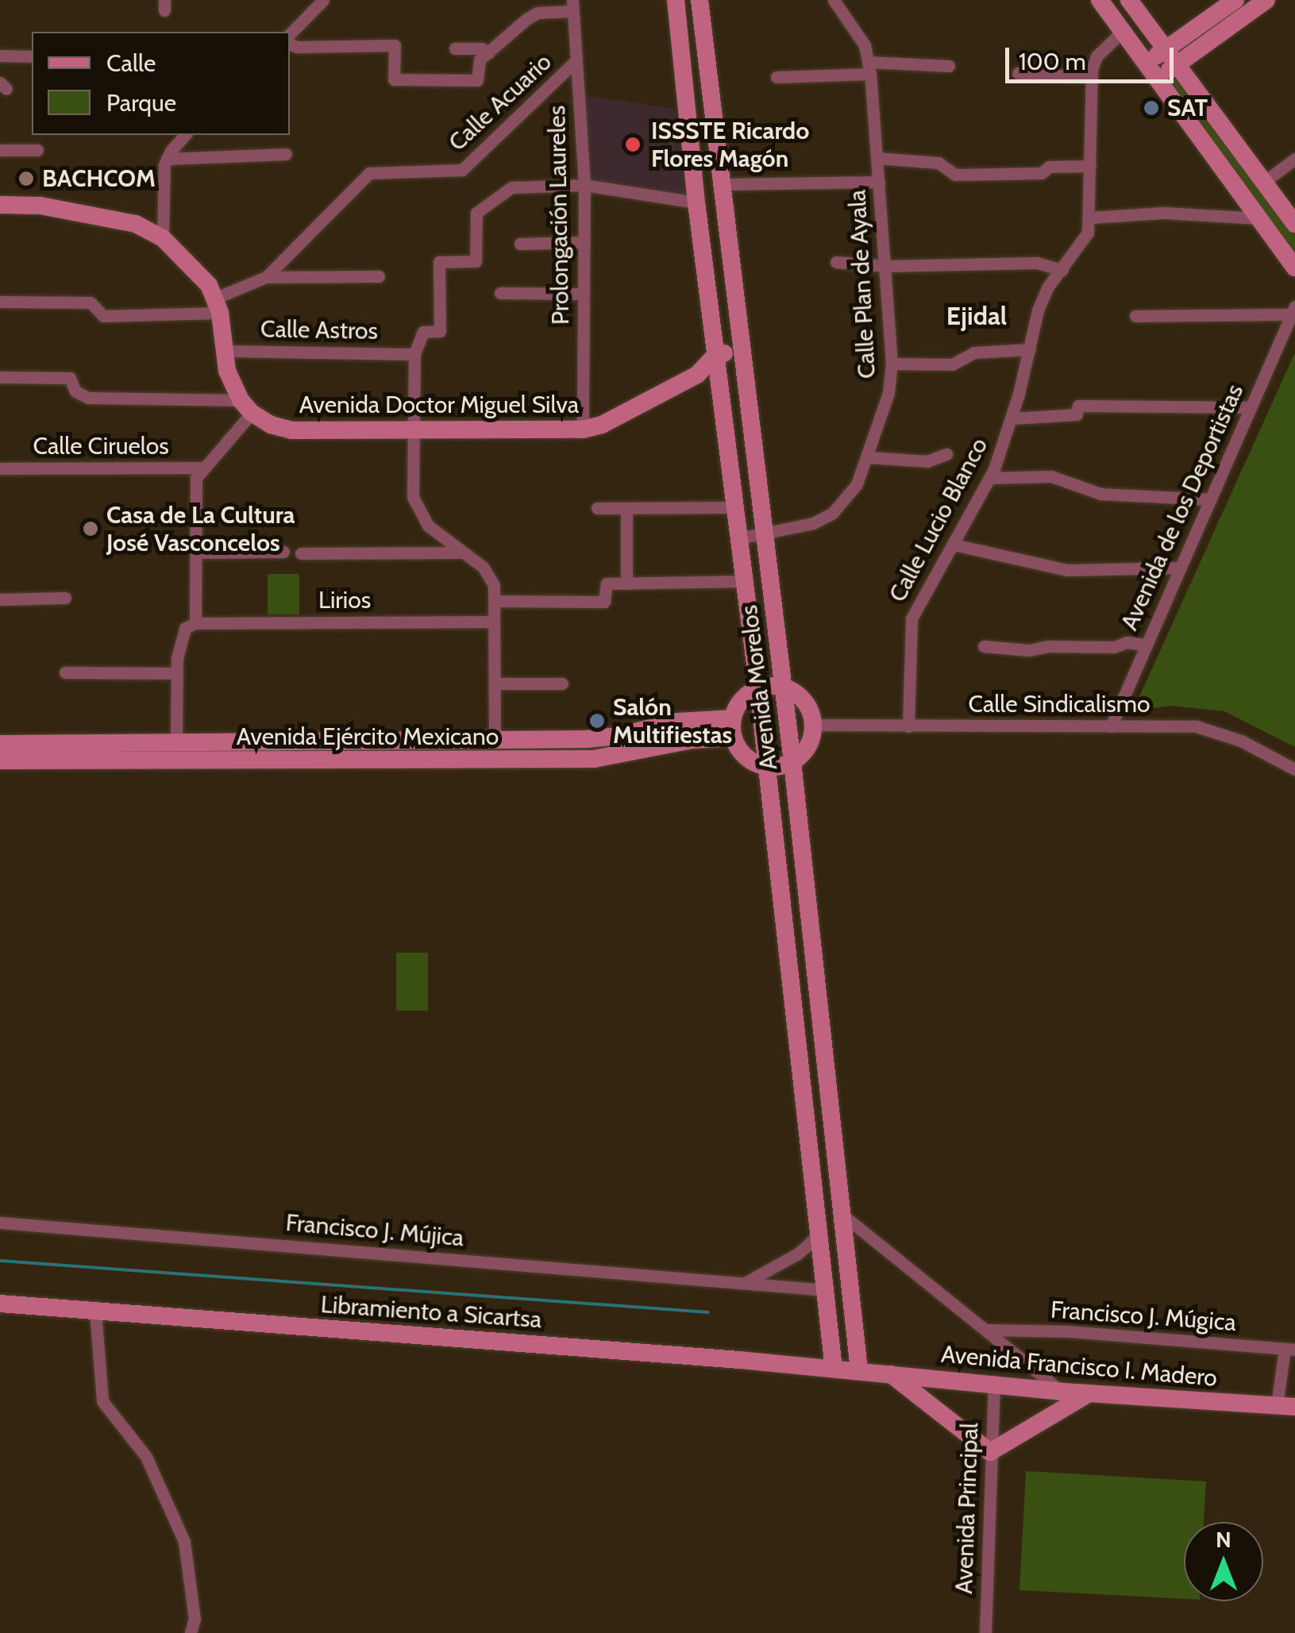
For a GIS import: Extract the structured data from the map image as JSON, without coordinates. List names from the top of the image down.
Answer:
{
  "streets": {
    "main road": [
      "Avenida Doctor Miguel Silva",
      "Avenida Morelos",
      "Avenida Ejército Mexicano",
      "Libramiento a Sicartsa",
      "Avenida Francisco I. Madero"
    ],
    "street": [
      "Calle Acuario",
      "Prolongación Laureles",
      "Calle Plan de Ayala",
      "Calle Astros",
      "Calle Ciruelos",
      "Avenida de los Deportistas",
      "Calle Lucio Blanco",
      "Lirios",
      "Calle Sindicalismo",
      "Francisco J. Mújica",
      "Francisco J. Múgica",
      "Avenida Principal"
    ]
  },
  "crossings": [
    ["Calle Acuario", "Prolongación Laureles"],
    ["Prolongación Laureles", "Avenida Doctor Miguel Silva"],
    ["Calle Plan de Ayala", "Avenida Morelos"],
    ["Avenida Doctor Miguel Silva", "Avenida Morelos"],
    ["Avenida de los Deportistas", "Calle Sindicalismo"],
    ["Calle Lucio Blanco", "Calle Sindicalismo"],
    ["Avenida Morelos", "Francisco J. Mújica"],
    ["Avenida Morelos", "Libramiento a Sicartsa"],
    ["Avenida Morelos", "Avenida Francisco I. Madero"],
    ["Libramiento a Sicartsa", "Avenida Francisco I. Madero"],
    ["Avenida Francisco I. Madero", "Avenida Principal"]
  ],
  "districts": ["Ejidal"],
  "places": [
    "SAT",
    "ISSSTE Ricardo Flores Magón",
    "BACHCOM",
    "Casa de La Cultura José Vasconcelos",
    "Salón Multifiestas"
  ],
  "legend": ["Calle", "Parque"],
  "scale_bar": "100 m",
  "north": "top"
}
